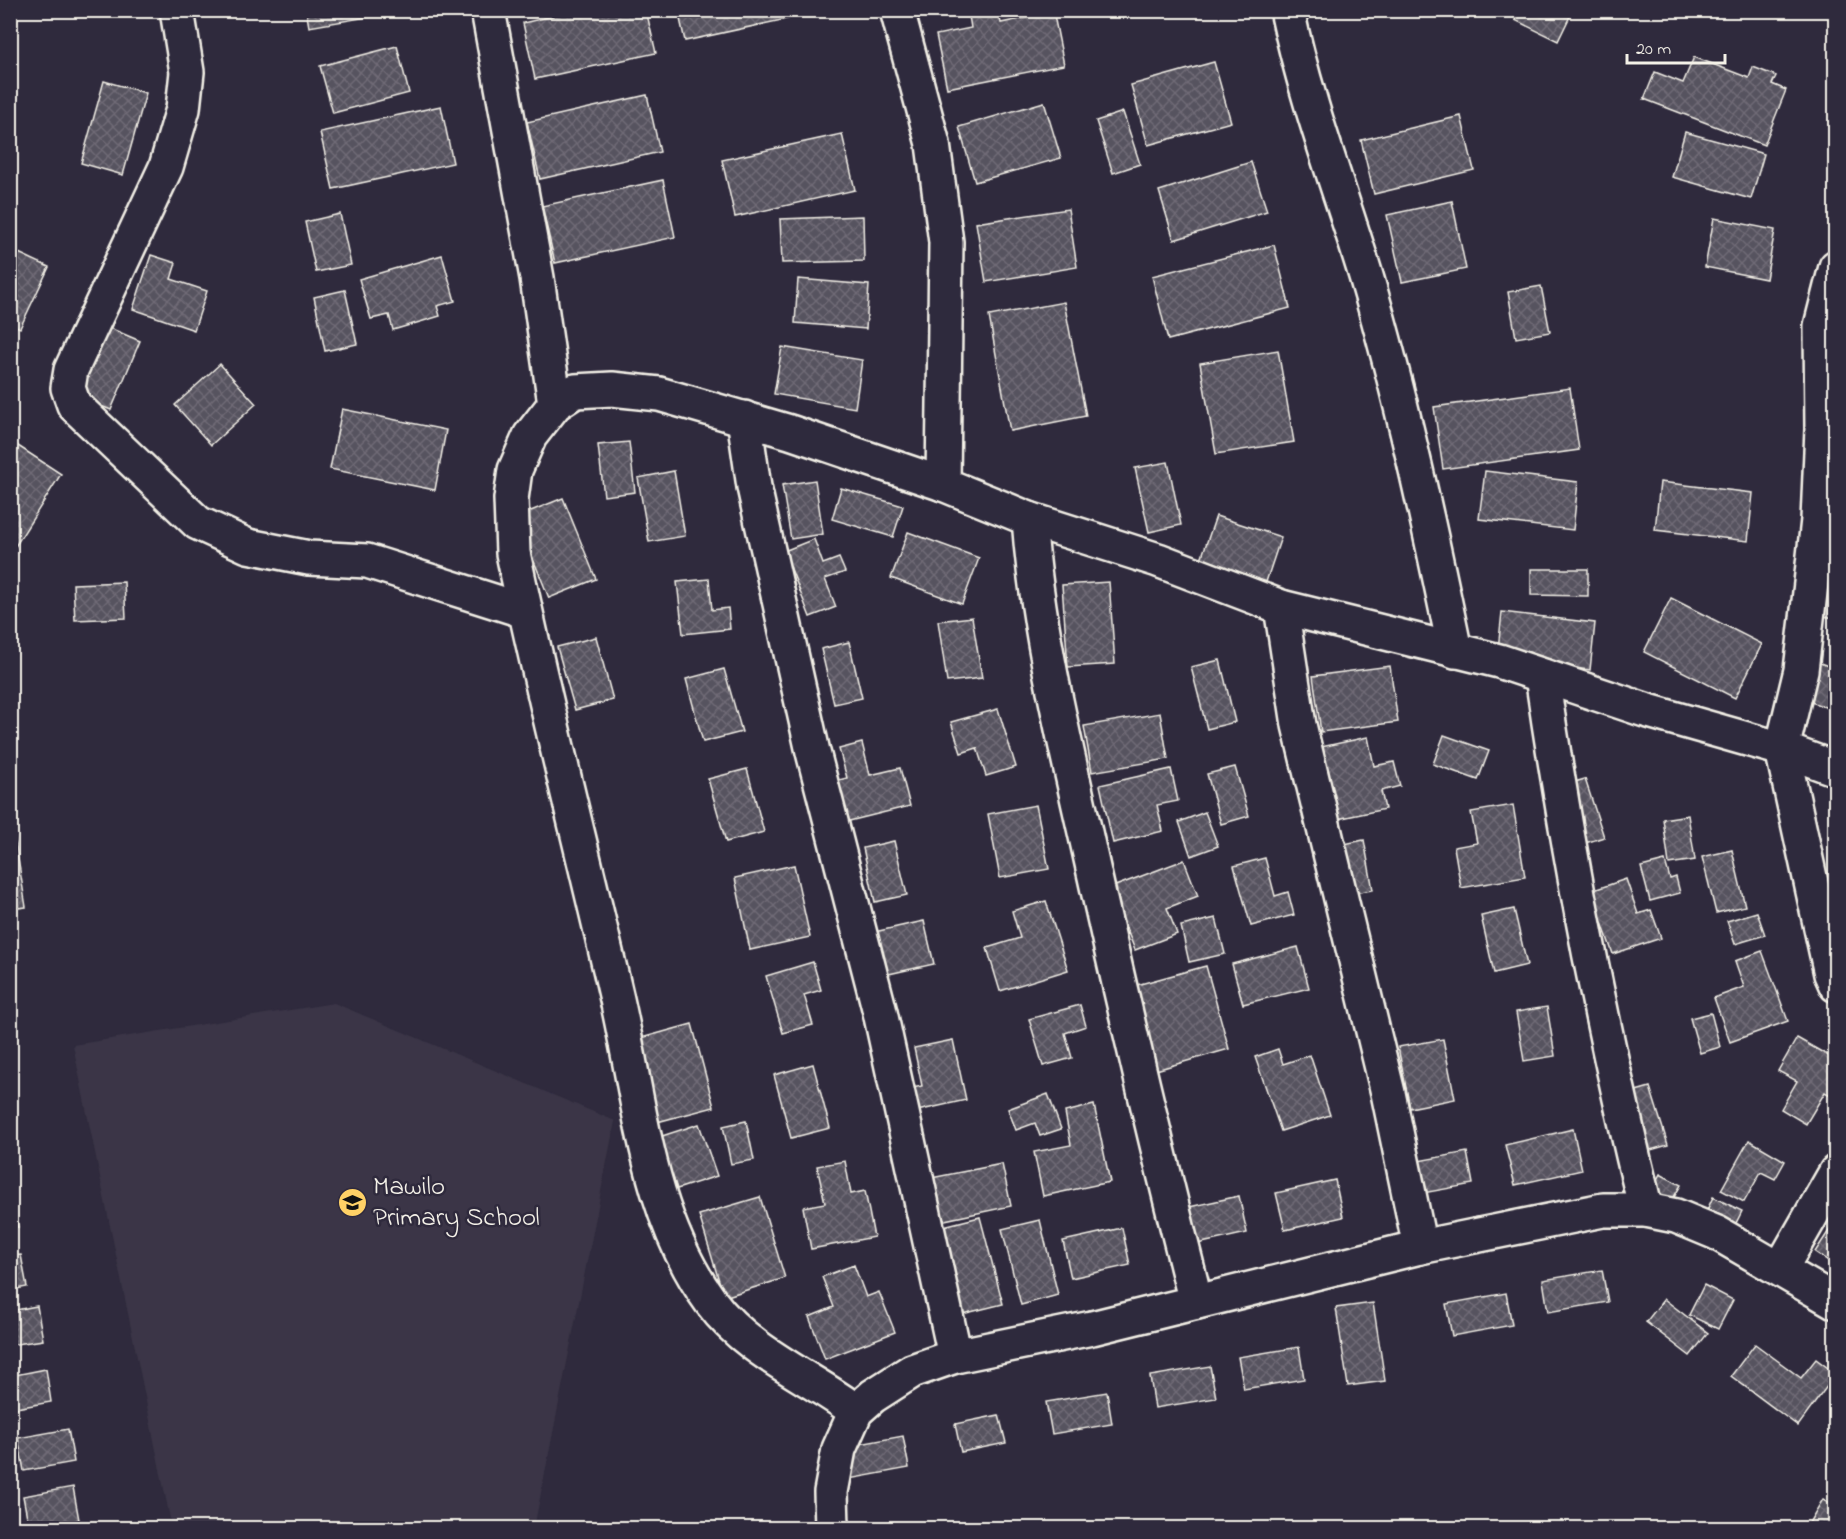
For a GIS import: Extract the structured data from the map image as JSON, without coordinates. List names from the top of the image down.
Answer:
{
  "places": {
    "school or university": ["Mawilo Primary School"]
  },
  "scale_bar": "20 m"
}
